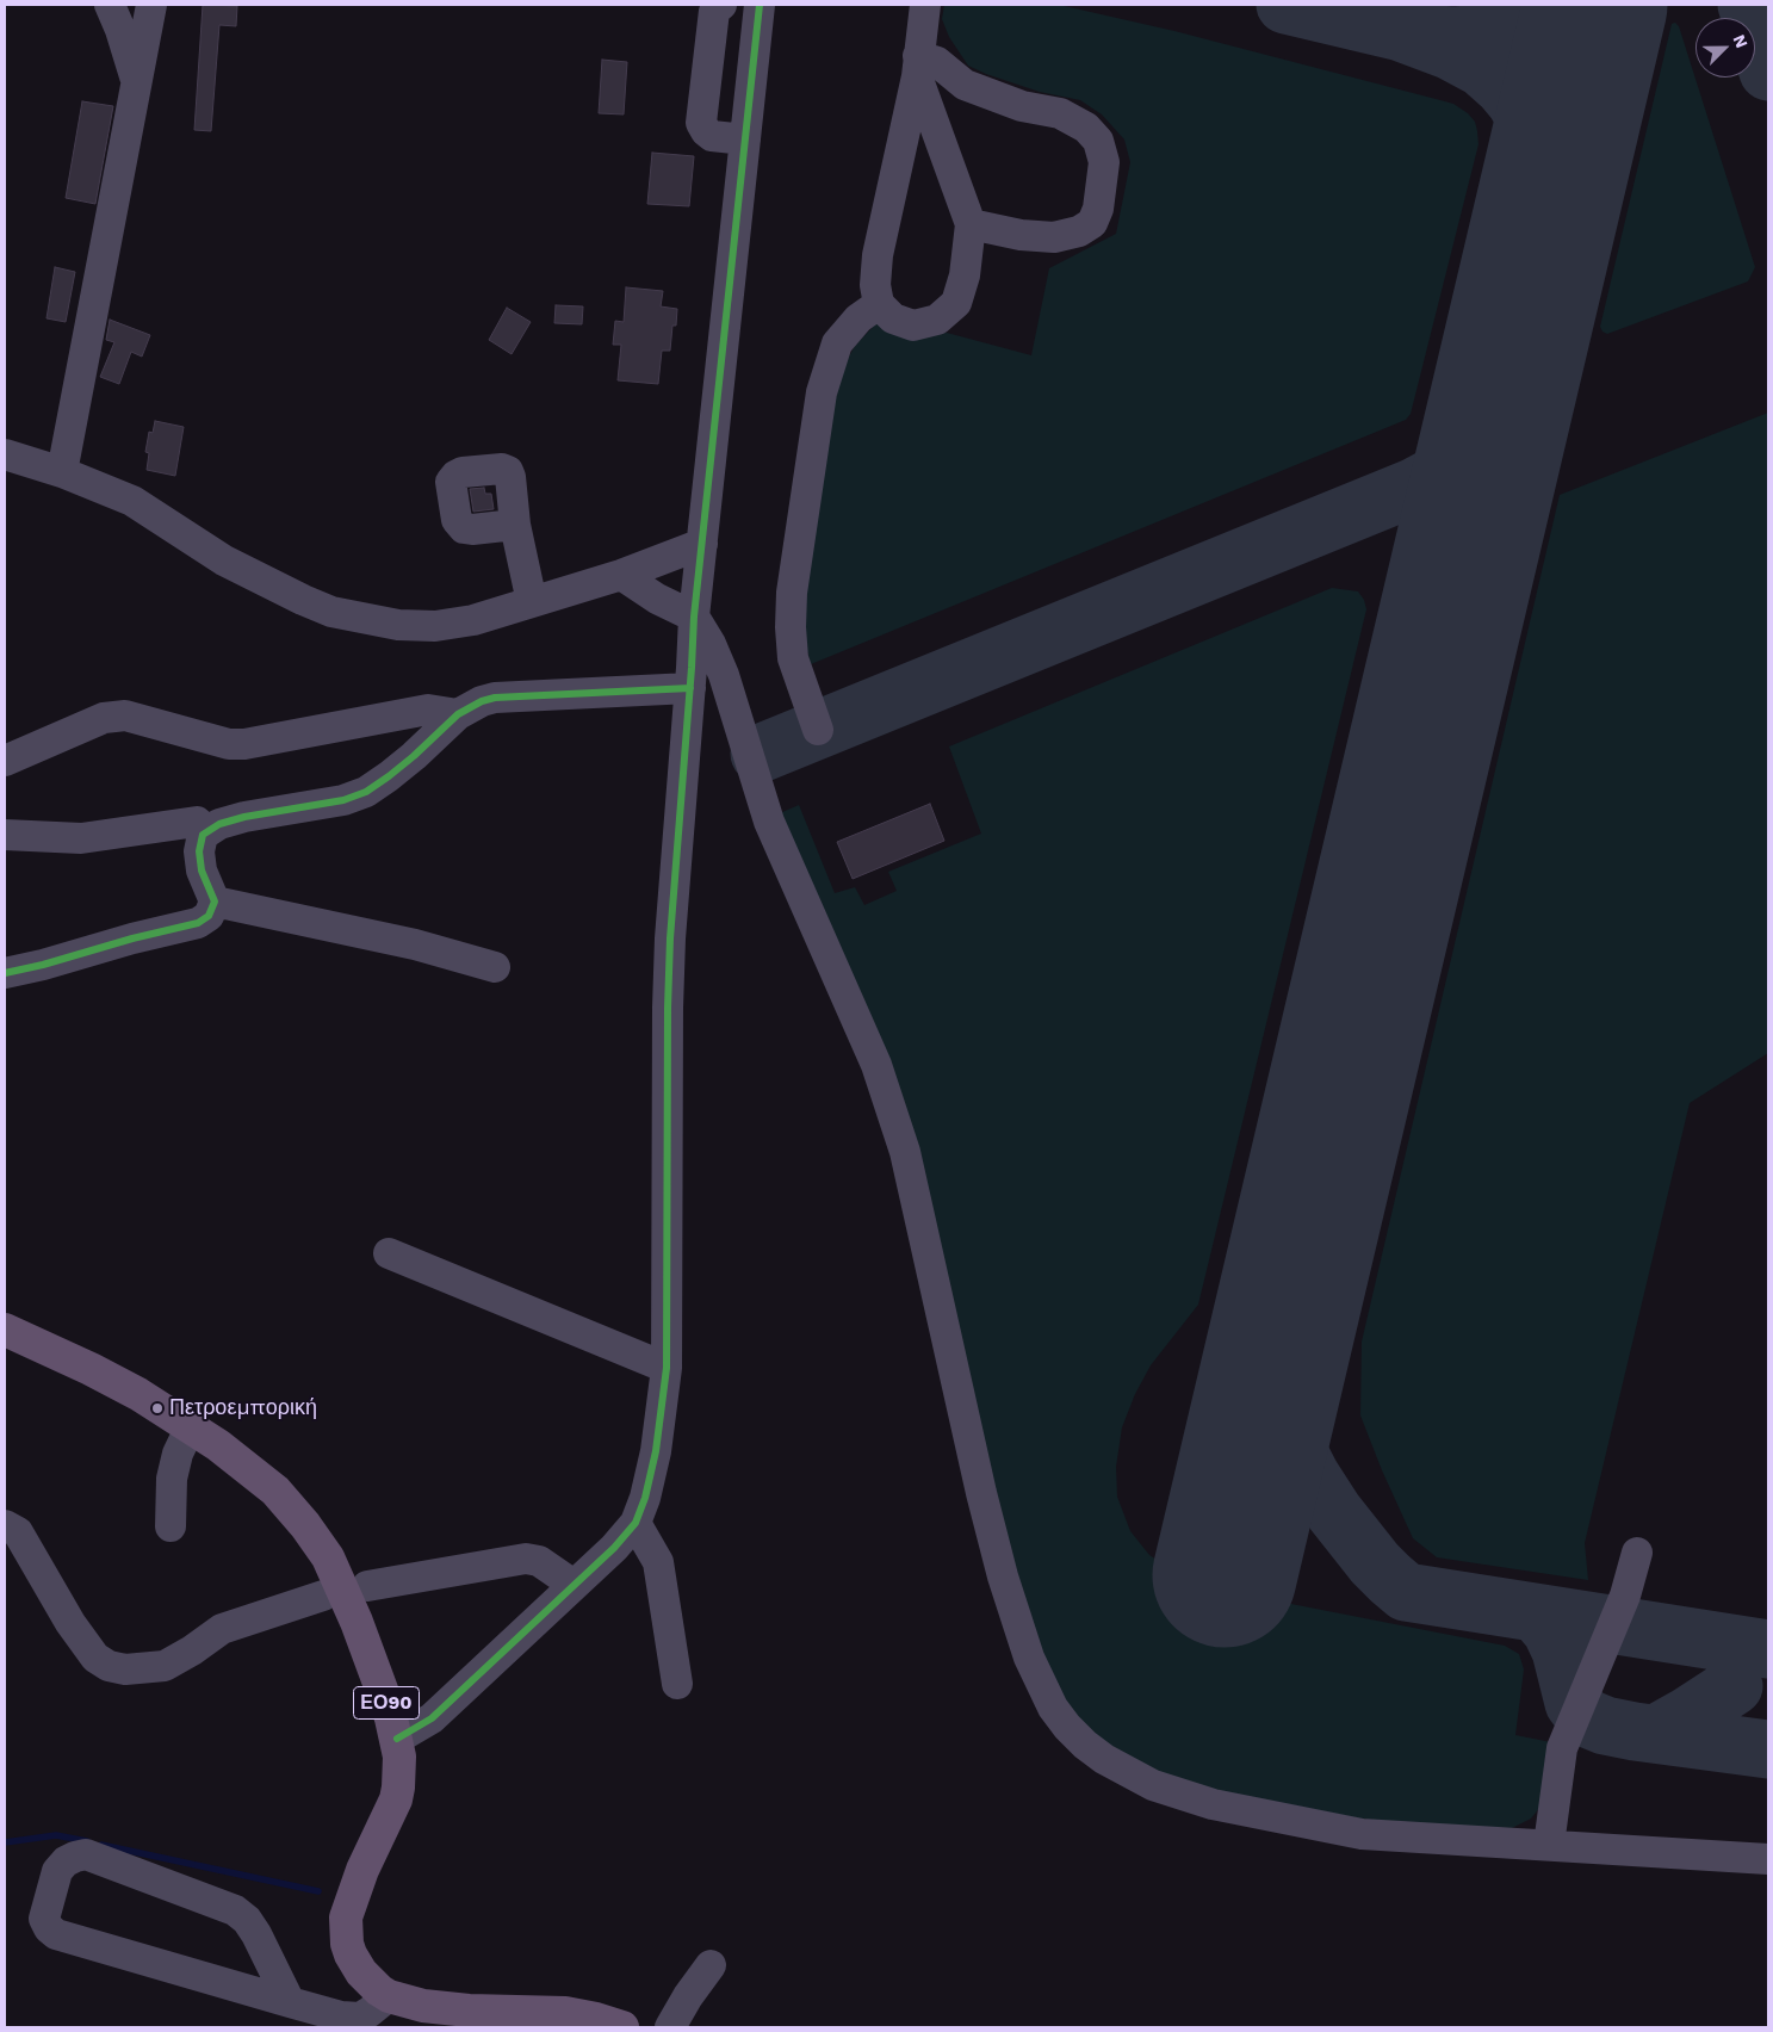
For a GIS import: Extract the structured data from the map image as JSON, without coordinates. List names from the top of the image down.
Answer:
{
  "streets": {
    "main road": ["ΕΟ90"]
  },
  "places": ["Πετροεμπορική"],
  "north": "top right"
}
